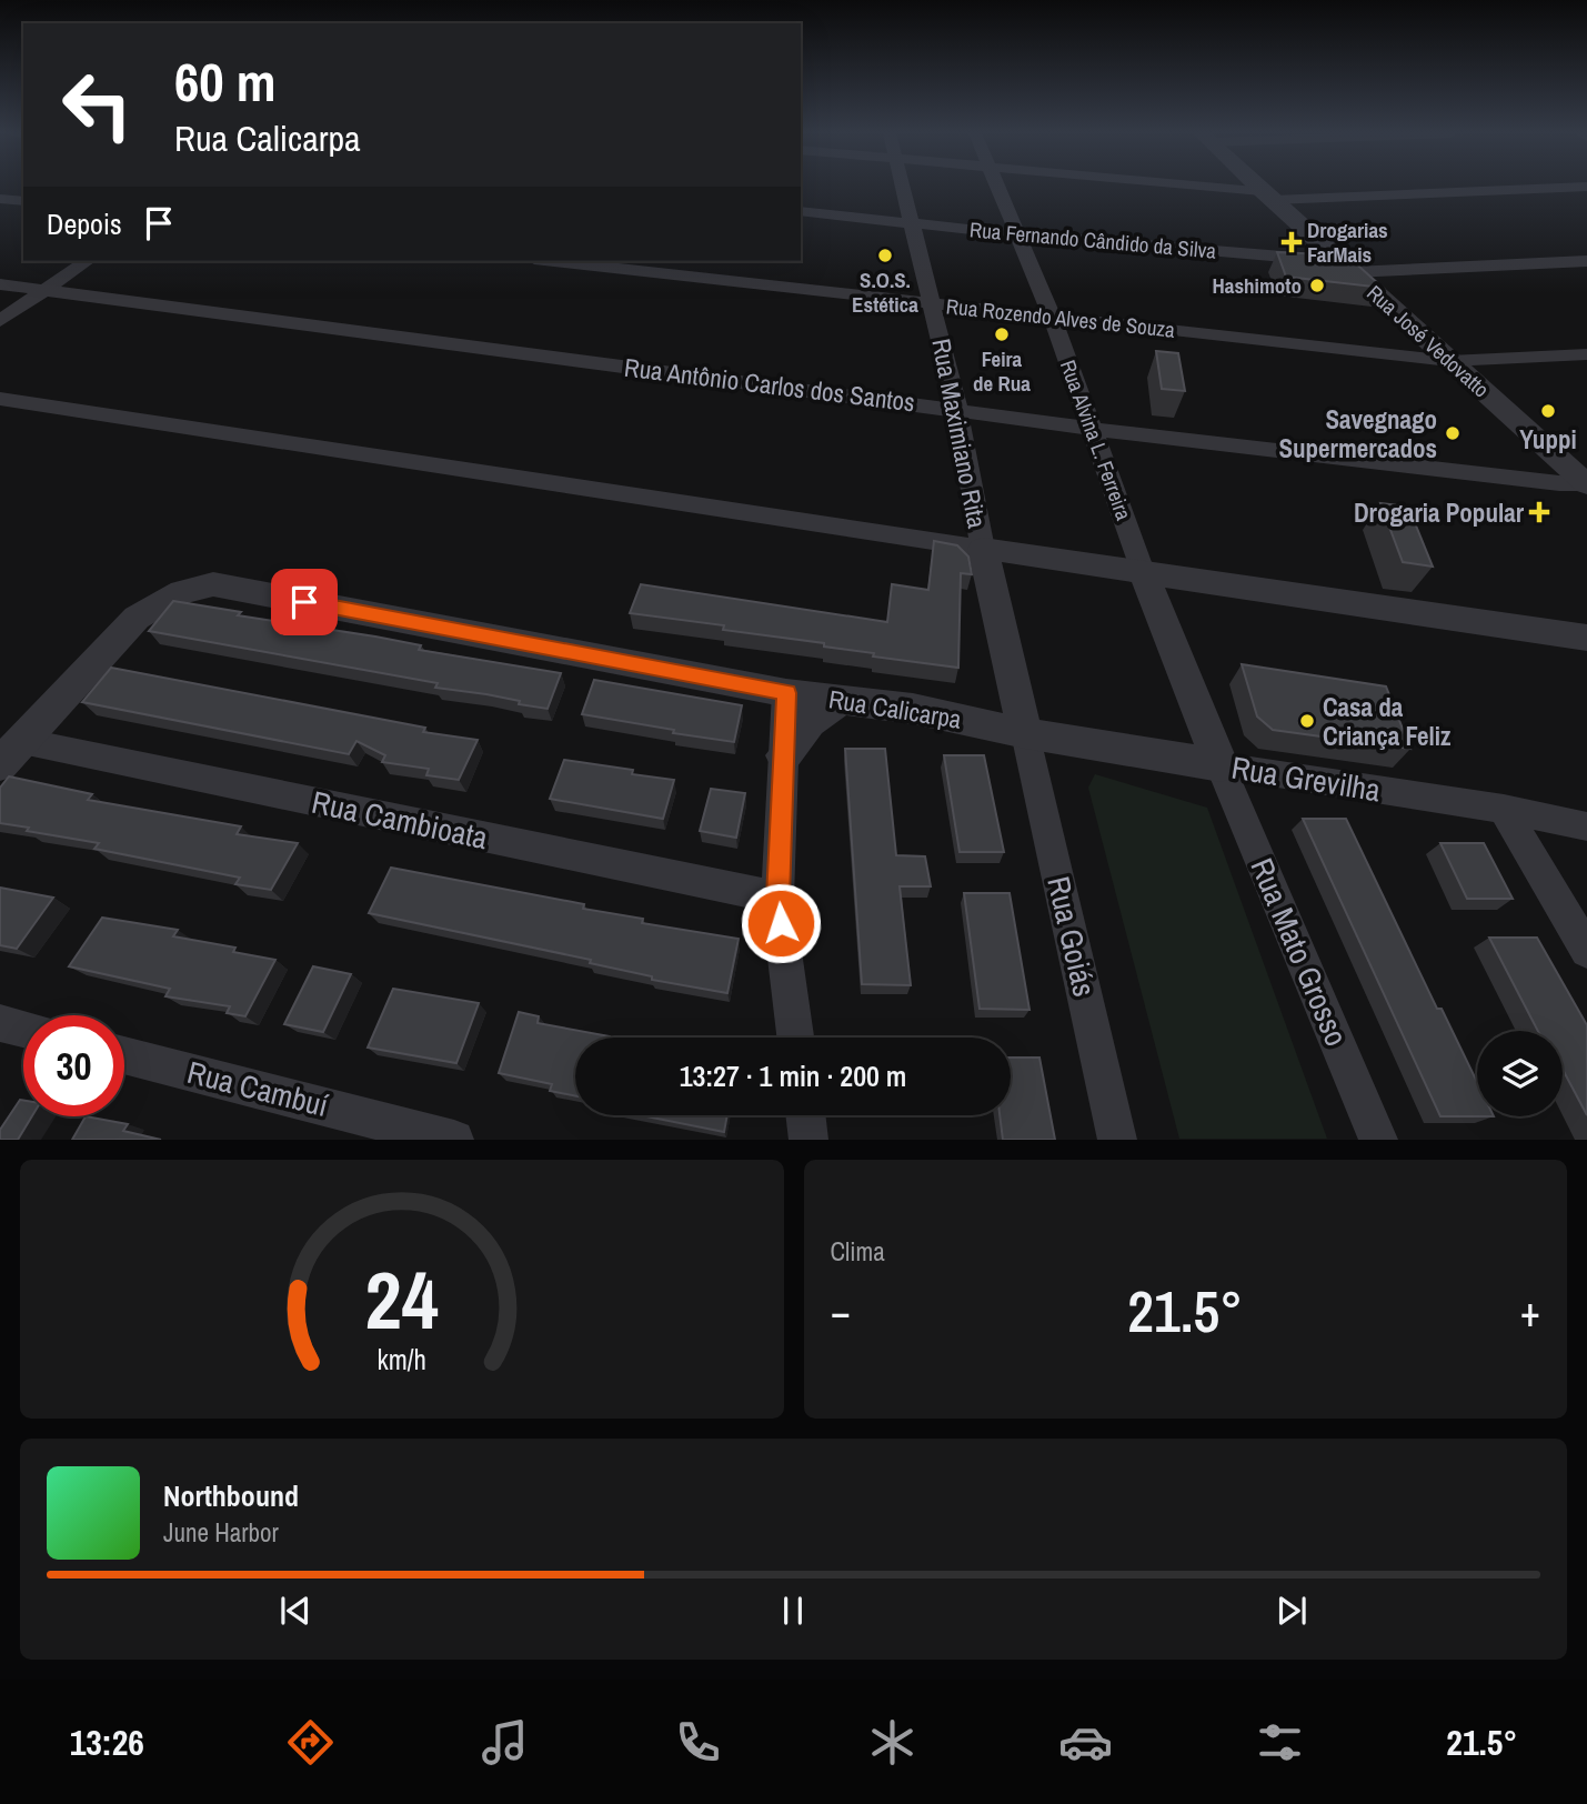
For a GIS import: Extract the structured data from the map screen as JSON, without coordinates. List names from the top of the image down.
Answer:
{
  "streets": {
    "street": [
      "Rua Fernando Cândido da Silva",
      "Rua Rozendo Alves de Souza",
      "Rua José Vedovatto",
      "Rua Antônio Carlos dos Santos",
      "Rua Maximiano Rita",
      "Rua Alvina L. Ferreira",
      "Rua Calicarpa",
      "Rua Grevilha",
      "Rua Cambioata",
      "Rua Goiás",
      "Rua Mato Grosso",
      "Rua Cambuí"
    ]
  },
  "crossings": [
    ["Rua Fernando Cândido da Silva", "Rua José Vedovatto"],
    ["Rua Fernando Cândido da Silva", "Rua Maximiano Rita"],
    ["Rua Fernando Cândido da Silva", "Rua Alvina L. Ferreira"],
    ["Rua Rozendo Alves de Souza", "Rua José Vedovatto"],
    ["Rua Rozendo Alves de Souza", "Rua Maximiano Rita"],
    ["Rua Rozendo Alves de Souza", "Rua Alvina L. Ferreira"],
    ["Rua José Vedovatto", "Rua Antônio Carlos dos Santos"],
    ["Rua Antônio Carlos dos Santos", "Rua Maximiano Rita"],
    ["Rua Antônio Carlos dos Santos", "Rua Alvina L. Ferreira"],
    ["Rua Maximiano Rita", "Rua Calicarpa"],
    ["Rua Maximiano Rita", "Rua Grevilha"],
    ["Rua Maximiano Rita", "Rua Goiás"],
    ["Rua Calicarpa", "Rua Grevilha"],
    ["Rua Calicarpa", "Rua Cambioata"],
    ["Rua Calicarpa", "Rua Goiás"],
    ["Rua Grevilha", "Rua Goiás"],
    ["Rua Grevilha", "Rua Mato Grosso"]
  ],
  "places": {
    "health": ["Drogarias FarMais", "Drogaria Popular"],
    "other": [
      "S.O.S. Estética",
      "Hashimoto",
      "Feira de Rua",
      "Yuppi",
      "Savegnago Supermercados",
      "Casa da Criança Feliz"
    ]
  },
  "page": {
    "turn": ["60 m", "Rua Calicarpa"],
    "then": "Depois",
    "limit": "30",
    "trip": "13:27 · 1 min · 200 m",
    "tile": "Clima",
    "heat": ["−", "21.5°", "+"],
    "song": ["Northbound", "June Harbor"],
    "tabs": ["13:26", "21.5°"],
    "gauge": ["24", "km/h"]
  }
}
